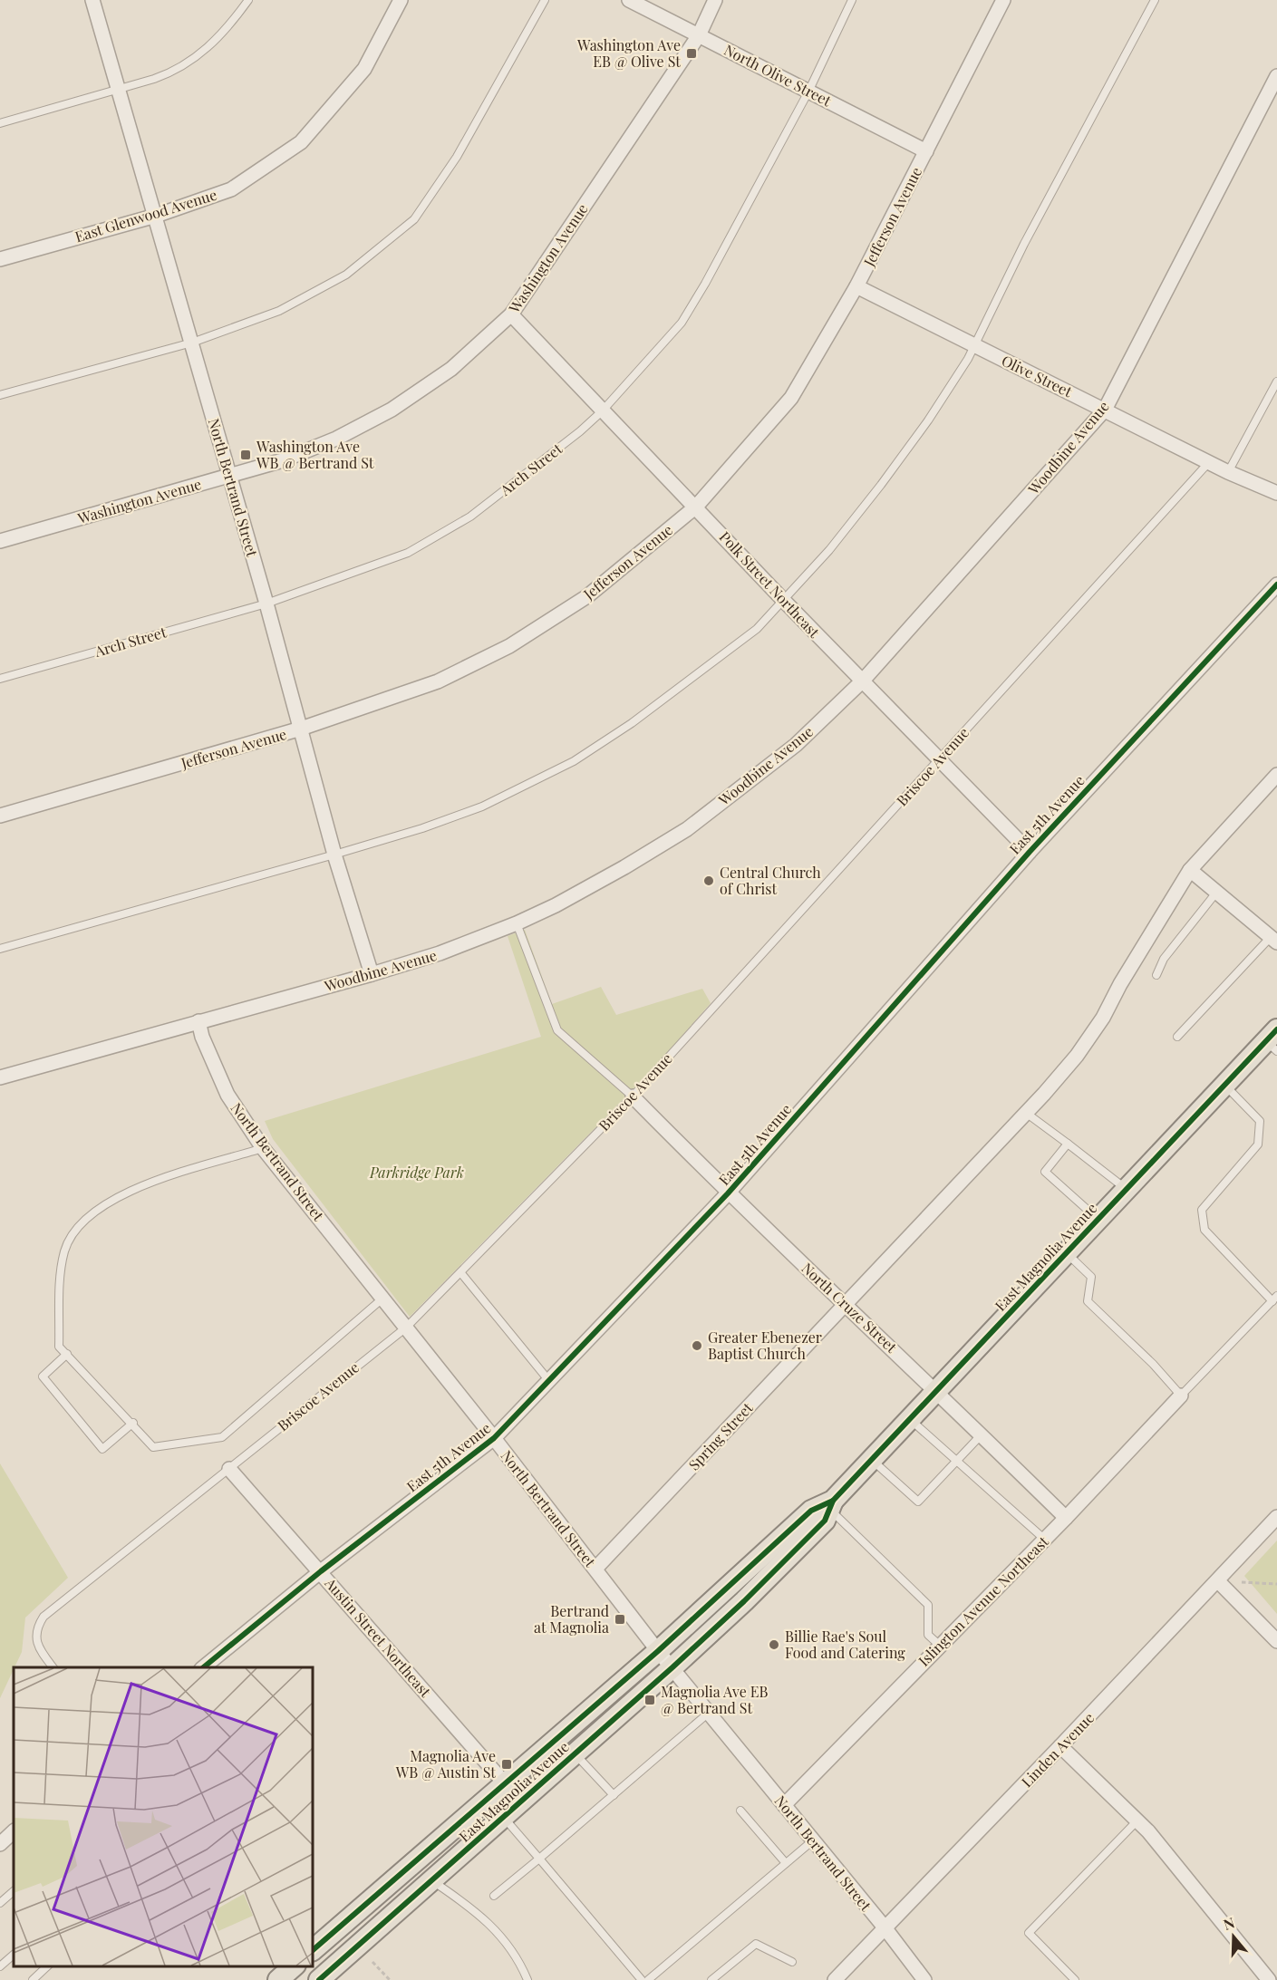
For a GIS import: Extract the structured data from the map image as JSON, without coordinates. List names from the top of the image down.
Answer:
{
  "streets": {
    "main road": ["East Magnolia Avenue"],
    "street": [
      "North Olive Street",
      "East Glenwood Avenue",
      "Jefferson Avenue",
      "Washington Avenue",
      "Olive Street",
      "Woodbine Avenue",
      "North Bertrand Street",
      "Polk Street Northeast",
      "East 5th Avenue",
      "North Cruze Street",
      "Spring Street",
      "Islington Avenue Northeast",
      "Austin Street Northeast",
      "Linden Avenue"
    ],
    "lane": ["Arch Street", "Briscoe Avenue"]
  },
  "crossings": [
    ["North Olive Street", "Jefferson Avenue"],
    ["North Olive Street", "Washington Avenue"],
    ["North Olive Street", "Arch Street"],
    ["East Glenwood Avenue", "North Bertrand Street"],
    ["Jefferson Avenue", "Olive Street"],
    ["Jefferson Avenue", "North Bertrand Street"],
    ["Jefferson Avenue", "Polk Street Northeast"],
    ["Washington Avenue", "North Bertrand Street"],
    ["Washington Avenue", "Polk Street Northeast"],
    ["Olive Street", "Woodbine Avenue"],
    ["Olive Street", "Briscoe Avenue"],
    ["Woodbine Avenue", "North Bertrand Street"],
    ["Woodbine Avenue", "Polk Street Northeast"],
    ["Arch Street", "North Bertrand Street"],
    ["Arch Street", "Polk Street Northeast"],
    ["North Bertrand Street", "Briscoe Avenue"],
    ["North Bertrand Street", "East 5th Avenue"],
    ["North Bertrand Street", "East Magnolia Avenue"],
    ["North Bertrand Street", "Spring Street"],
    ["North Bertrand Street", "Islington Avenue Northeast"],
    ["North Bertrand Street", "Linden Avenue"],
    ["Polk Street Northeast", "Briscoe Avenue"],
    ["Polk Street Northeast", "East 5th Avenue"],
    ["Briscoe Avenue", "North Cruze Street"],
    ["Briscoe Avenue", "Austin Street Northeast"],
    ["East 5th Avenue", "North Cruze Street"],
    ["East 5th Avenue", "Austin Street Northeast"],
    ["East Magnolia Avenue", "North Cruze Street"],
    ["East Magnolia Avenue", "Austin Street Northeast"],
    ["North Cruze Street", "Spring Street"],
    ["North Cruze Street", "Islington Avenue Northeast"]
  ],
  "parks": ["Parkridge Park"],
  "places": {
    "transit": [
      "Washington Ave EB @ Olive St",
      "Washington Ave WB @ Bertrand St",
      "Bertrand at Magnolia",
      "Magnolia Ave EB @ Bertrand St",
      "Magnolia Ave WB @ Austin St"
    ],
    "other": ["Central Church of Christ", "Greater Ebenezer Baptist Church", "Billie Rae's Soul Food and Catering"]
  },
  "north": "top"
}
